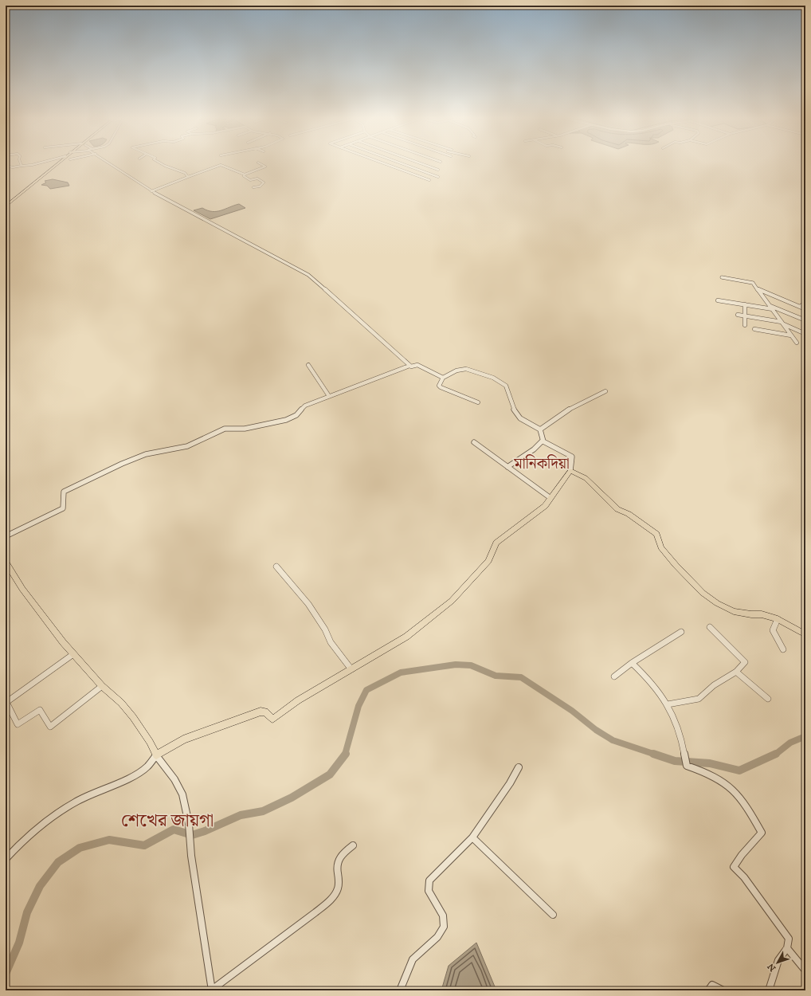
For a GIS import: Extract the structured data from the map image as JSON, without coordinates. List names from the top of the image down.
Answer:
{
  "districts": ["মানিকদিয়া", "শেখের জায়গা"],
  "north": "bottom left"
}
